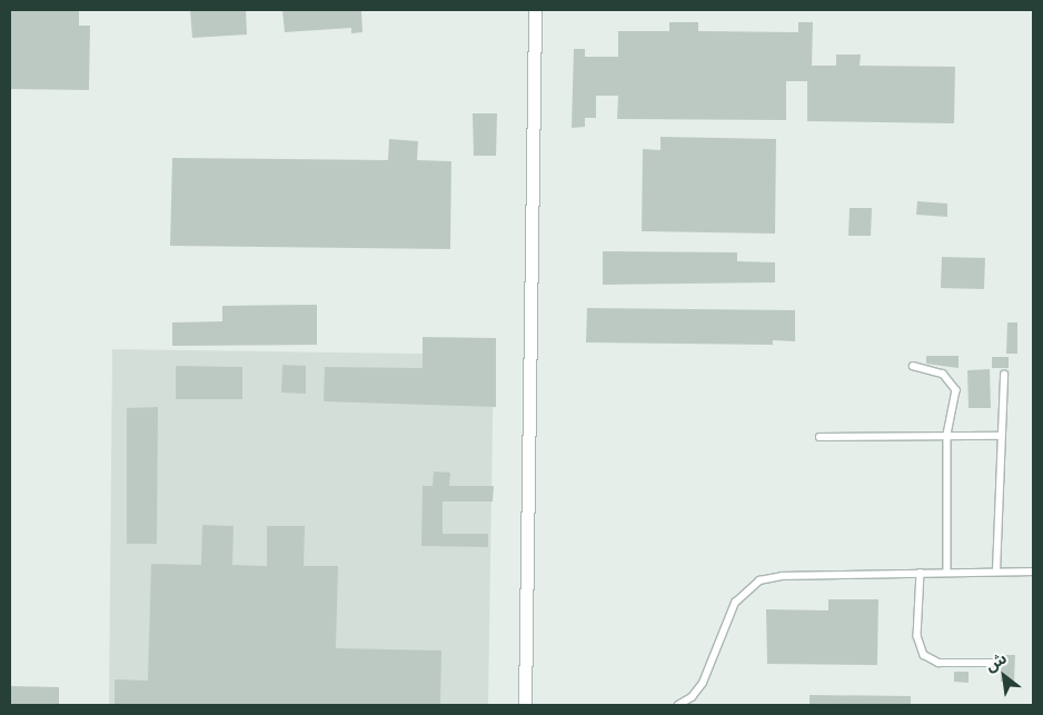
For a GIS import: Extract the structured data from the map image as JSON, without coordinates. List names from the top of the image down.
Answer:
{
  "north": "top left"
}
